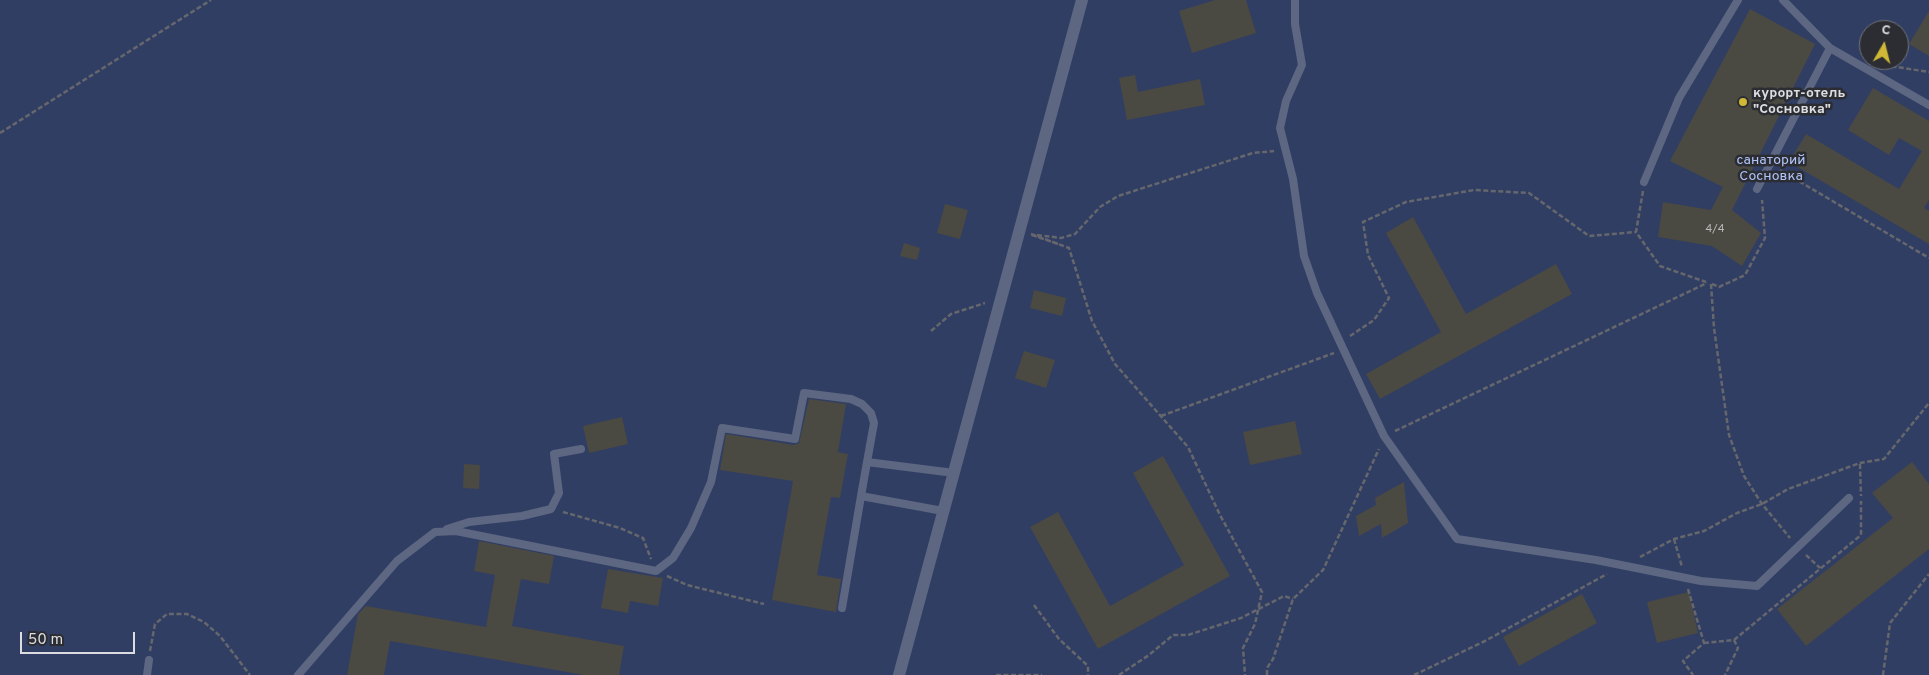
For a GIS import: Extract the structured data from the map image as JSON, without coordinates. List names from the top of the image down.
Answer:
{
  "parks": ["санаторий Сосновка"],
  "places": ["курорт-отель \"Сосновка\""],
  "house_numbers": ["4/4"],
  "scale_bar": "50 m",
  "north": "top"
}
